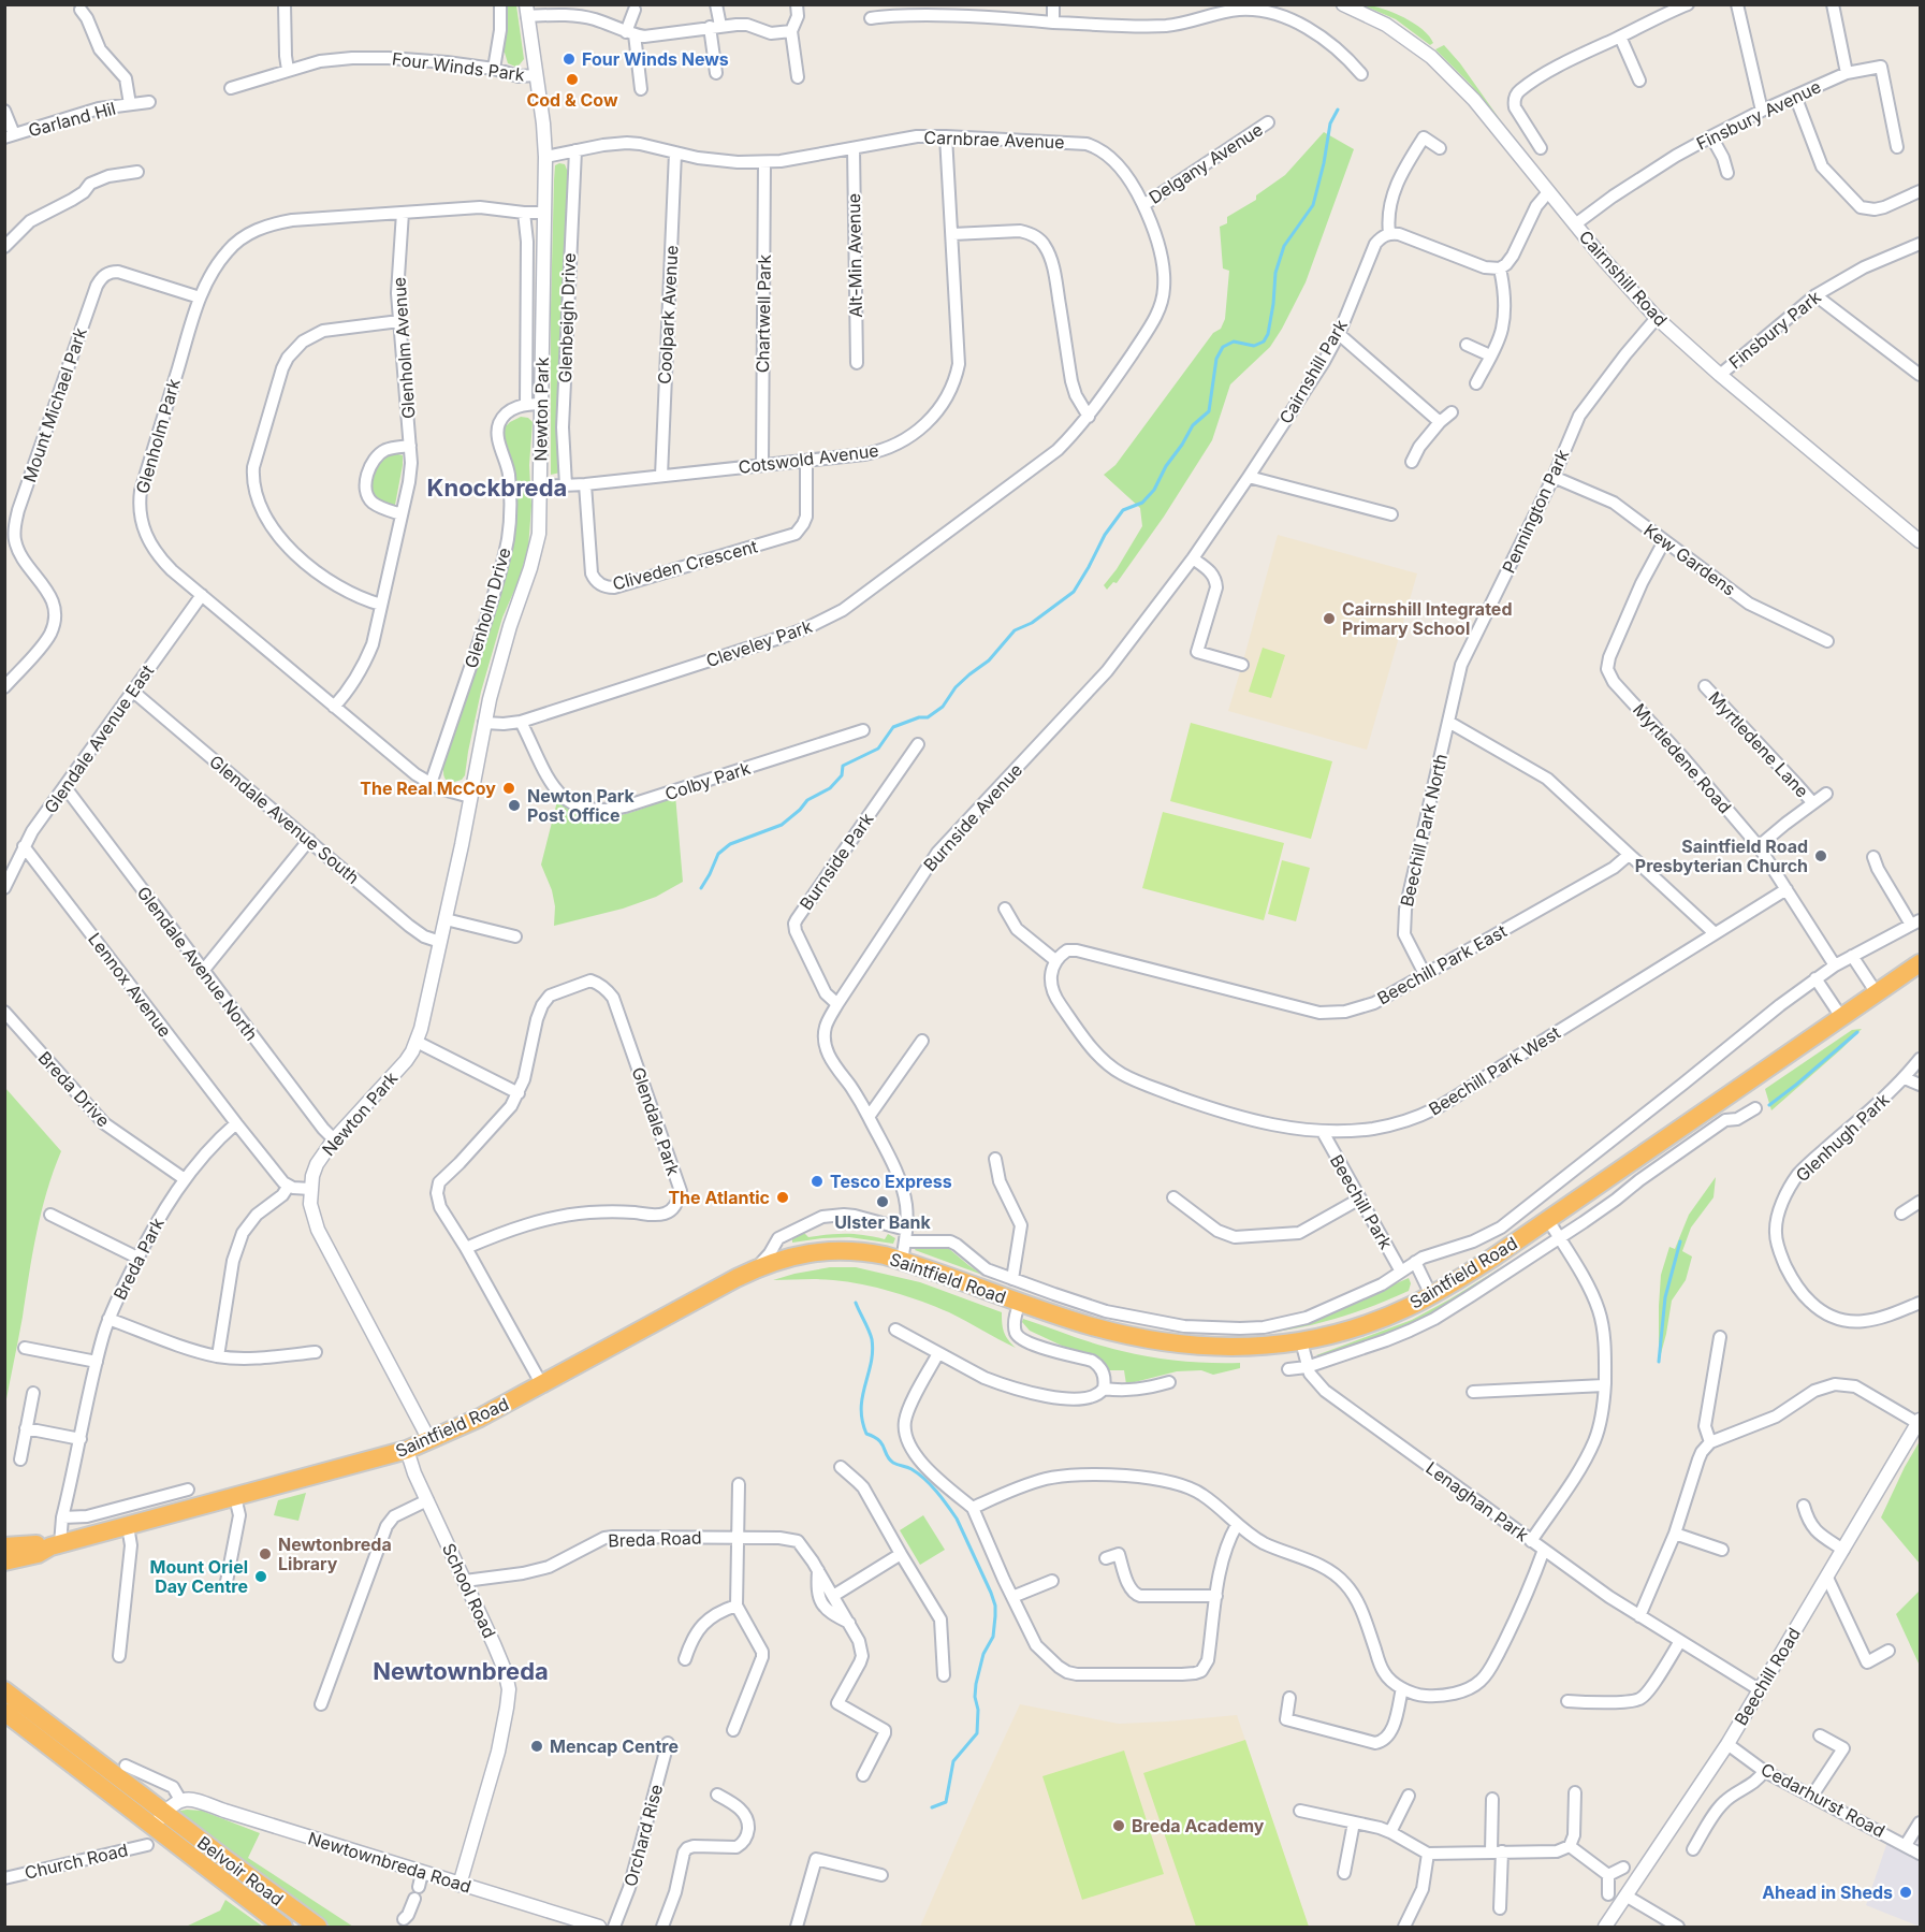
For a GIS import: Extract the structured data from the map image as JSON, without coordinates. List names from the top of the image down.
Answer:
{
  "streets": {
    "highway": ["Saintfield Road", "Belvoir Road"],
    "street": [
      "Four Winds Park",
      "Finsbury Avenue",
      "Garland Hil",
      "Carnbrae Avenue",
      "Delgany Avenue",
      "Alt-Min Avenue",
      "Cairnshill Road",
      "Chartwell Park",
      "Coolpark Avenue",
      "Glenbeigh Drive",
      "Finsbury Park",
      "Glenholm Avenue",
      "Cairnshill Park",
      "Mount Michael Park",
      "Newton Park",
      "Glenholm Park",
      "Cotswold Avenue",
      "Pennington Park",
      "Kew Gardens",
      "Cliveden Crescent",
      "Glenholm Drive",
      "Cleveley Park",
      "Glendale Avenue East",
      "Myrtledene Lane",
      "Myrtledene Road",
      "Colby Park",
      "Burnside Avenue",
      "Glendale Avenue South",
      "Beechill Park North",
      "Burnside Park",
      "Glendale Avenue North",
      "Beechill Park East",
      "Lennox Avenue",
      "Beechill Park West",
      "Breda Drive",
      "Glendale Park",
      "Glenhugh Park",
      "Beechill Park",
      "Breda Park",
      "Lenaghan Park",
      "Breda Road",
      "School Road",
      "Beechill Road",
      "Cedarhurst Road",
      "Orchard Rise",
      "Church Road",
      "Newtownbreda Road"
    ]
  },
  "crossings": [
    ["Four Winds Park", "Newton Park"],
    ["Finsbury Avenue", "Cairnshill Road"],
    ["Carnbrae Avenue", "Delgany Avenue"],
    ["Carnbrae Avenue", "Alt-Min Avenue"],
    ["Carnbrae Avenue", "Chartwell Park"],
    ["Carnbrae Avenue", "Coolpark Avenue"],
    ["Carnbrae Avenue", "Glenbeigh Drive"],
    ["Carnbrae Avenue", "Newton Park"],
    ["Carnbrae Avenue", "Cotswold Avenue"],
    ["Carnbrae Avenue", "Cleveley Park"],
    ["Cairnshill Road", "Finsbury Park"],
    ["Cairnshill Road", "Pennington Park"],
    ["Chartwell Park", "Cotswold Avenue"],
    ["Coolpark Avenue", "Cotswold Avenue"],
    ["Glenbeigh Drive", "Cotswold Avenue"],
    ["Glenholm Avenue", "Glenholm Park"],
    ["Cairnshill Park", "Burnside Avenue"],
    ["Mount Michael Park", "Glenholm Park"],
    ["Newton Park", "Glenholm Park"],
    ["Newton Park", "Cotswold Avenue"],
    ["Newton Park", "Cleveley Park"],
    ["Newton Park", "Glendale Avenue South"],
    ["Newton Park", "Glendale Avenue North"],
    ["Newton Park", "Saintfield Road"],
    ["Glenholm Park", "Glenholm Drive"],
    ["Glenholm Park", "Glendale Avenue East"],
    ["Cotswold Avenue", "Cliveden Crescent"],
    ["Pennington Park", "Kew Gardens"],
    ["Pennington Park", "Beechill Park North"],
    ["Kew Gardens", "Myrtledene Road"],
    ["Cleveley Park", "Colby Park"],
    ["Glendale Avenue East", "Glendale Avenue South"],
    ["Glendale Avenue East", "Glendale Avenue North"],
    ["Glendale Avenue East", "Lennox Avenue"],
    ["Myrtledene Road", "Beechill Park West"],
    ["Myrtledene Road", "Saintfield Road"],
    ["Burnside Avenue", "Burnside Park"],
    ["Beechill Park North", "Beechill Park East"],
    ["Beechill Park East", "Beechill Park West"],
    ["Lennox Avenue", "Breda Park"],
    ["Beechill Park West", "Beechill Park"],
    ["Breda Drive", "Breda Park"],
    ["Glendale Park", "Saintfield Road"],
    ["Beechill Park", "Saintfield Road"],
    ["Breda Park", "Saintfield Road"],
    ["Saintfield Road", "Lenaghan Park"],
    ["Saintfield Road", "School Road"],
    ["Lenaghan Park", "Beechill Road"],
    ["Breda Road", "School Road"],
    ["School Road", "Newtownbreda Road"],
    ["Beechill Road", "Cedarhurst Road"]
  ],
  "districts": ["Knockbreda", "Newtownbreda"],
  "places": [
    "Four Winds News",
    "Cod & Cow",
    "Cairnshill Integrated Primary School",
    "The Real McCoy",
    "Newton Park Post Office",
    "Saintfield Road Presbyterian Church",
    "Tesco Express",
    "The Atlantic",
    "Ulster Bank",
    "Newtonbreda Library",
    "Mount Oriel Day Centre",
    "Mencap Centre",
    "Breda Academy",
    "Ahead in Sheds"
  ]
}
